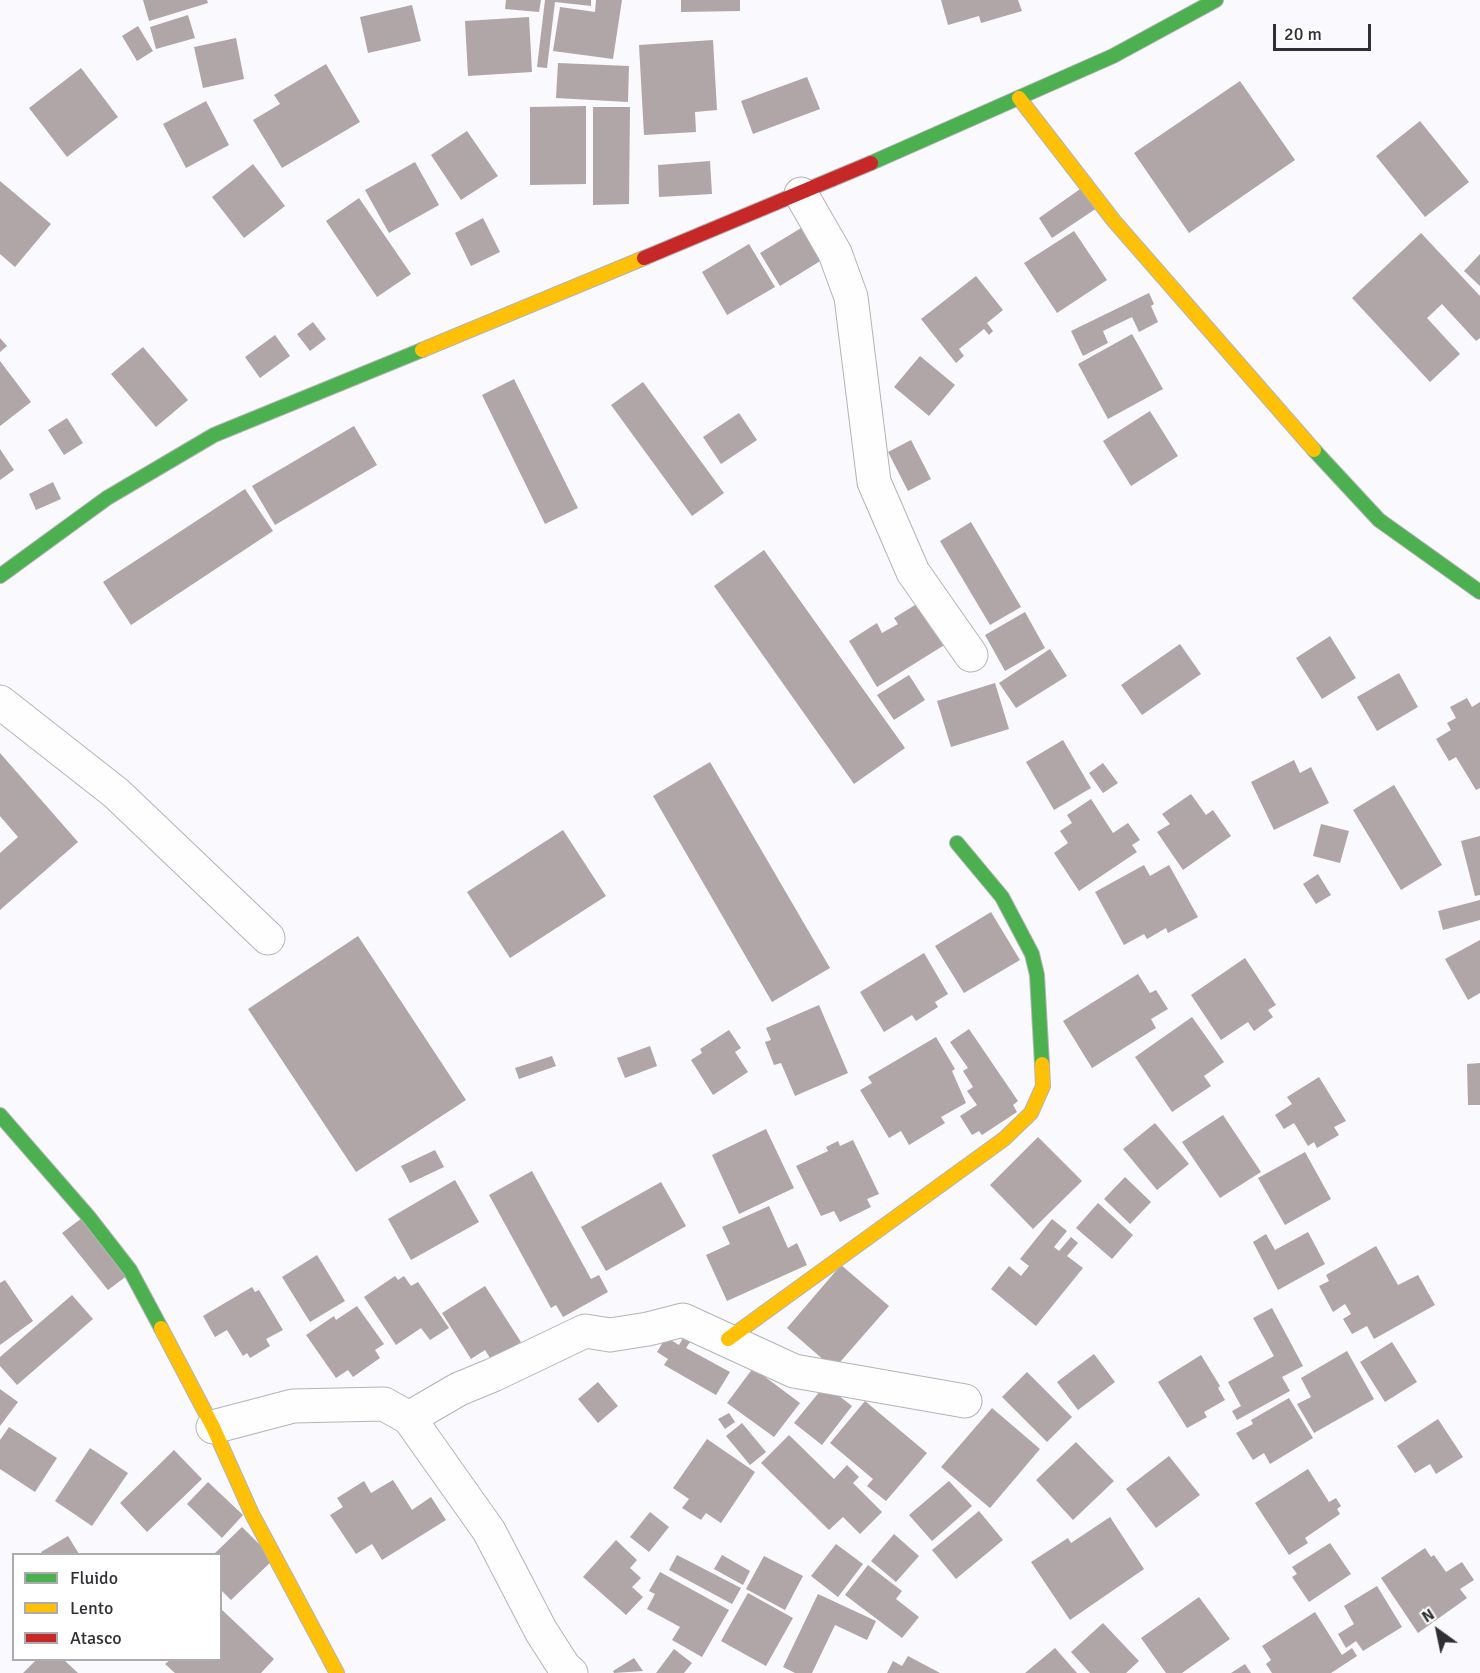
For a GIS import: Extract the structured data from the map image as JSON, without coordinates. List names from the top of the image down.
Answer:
{
  "legend": ["Fluido", "Lento", "Atasco"],
  "scale_bar": "20 m",
  "north": "top left"
}
